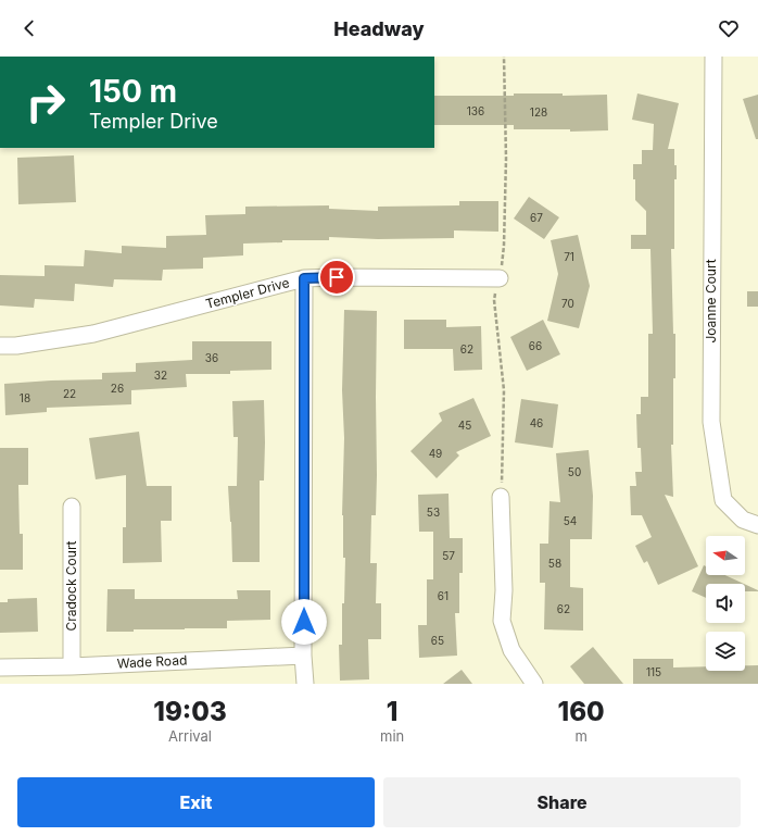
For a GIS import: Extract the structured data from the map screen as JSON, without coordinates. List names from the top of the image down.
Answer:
{
  "streets": {
    "street": [
      "Templer Drive",
      "Joanne Court",
      "Cradock Court",
      "Wade Road"
    ]
  },
  "crossings": [
    ["Cradock Court", "Wade Road"]
  ],
  "house_numbers": [
    "136",
    "128",
    "67",
    "71",
    "70",
    "66",
    "62",
    "36",
    "32",
    "26",
    "22",
    "18",
    "46",
    "45",
    "49",
    "50",
    "53",
    "54",
    "57",
    "58",
    "61",
    "62",
    "65",
    "115"
  ],
  "north": "left",
  "page": {
    "header": "Headway",
    "turn": ["150 m", "Templer Drive"],
    "eta": [
      "19:03",
      "Arrival",
      "1",
      "min",
      "160",
      "m"
    ],
    "buttons": ["Exit", "Share"]
  }
}
